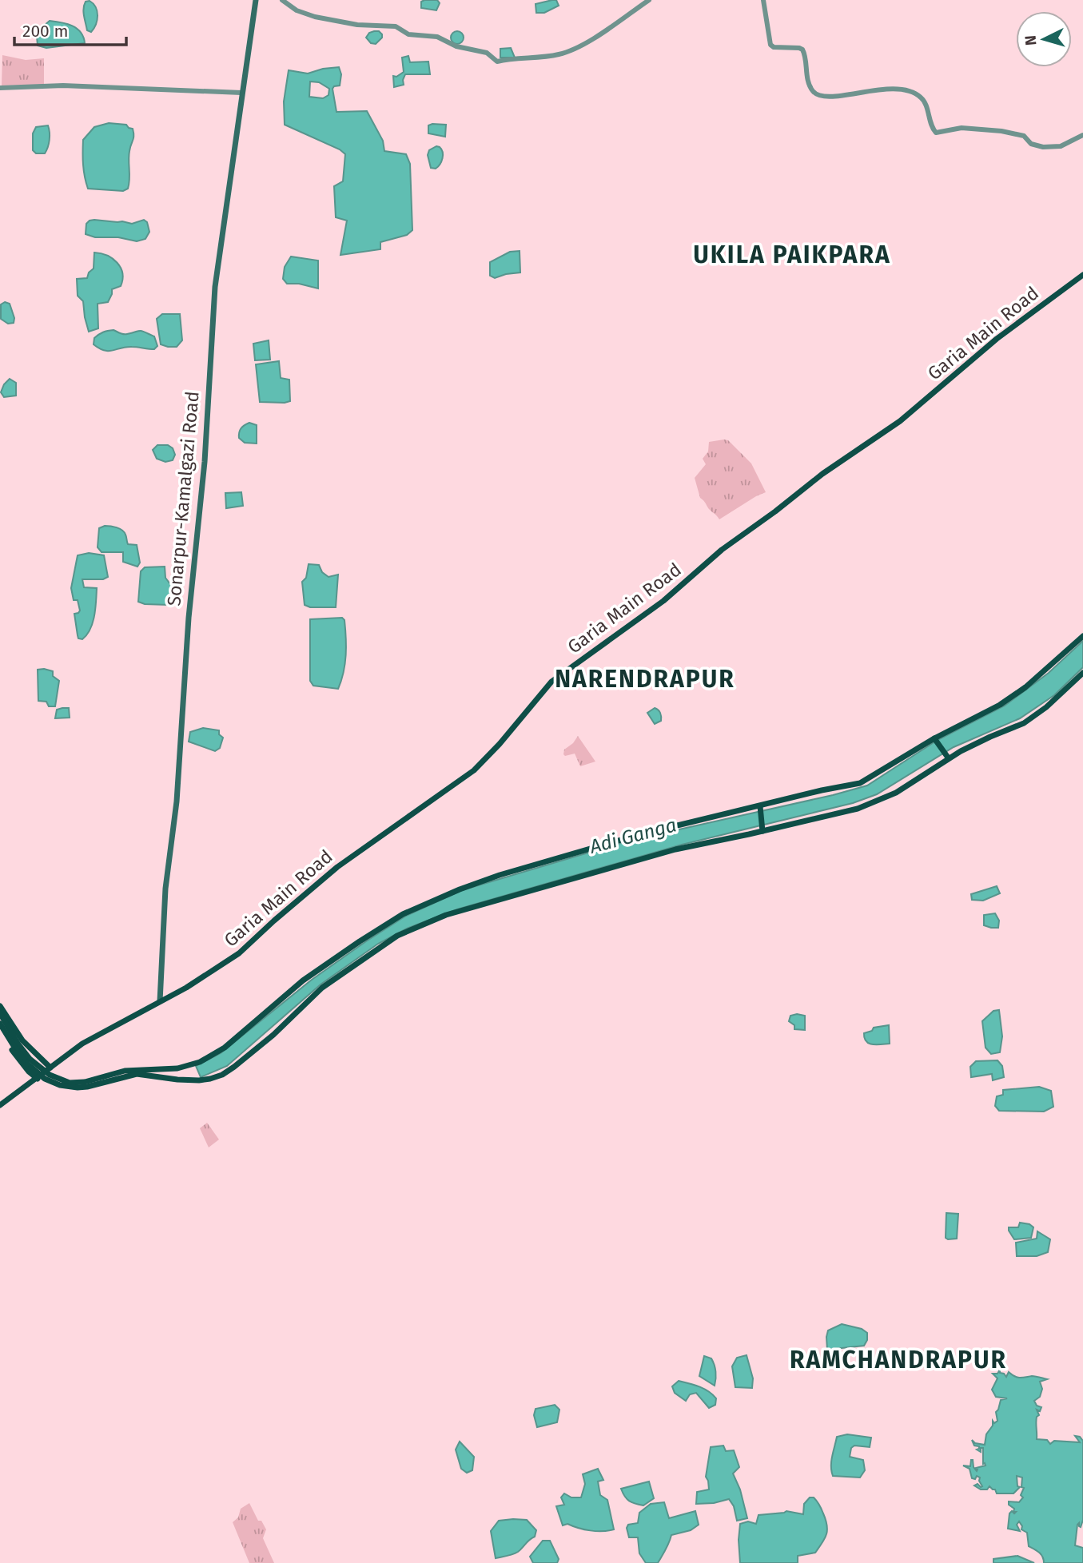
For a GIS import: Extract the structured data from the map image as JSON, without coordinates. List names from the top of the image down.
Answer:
{
  "streets": {
    "main road": ["Garia Main Road", "Sonarpur-Kamalgazi Road"]
  },
  "crossings": [
    ["Garia Main Road", "Sonarpur-Kamalgazi Road"]
  ],
  "districts": ["UKILA PAIKPARA", "NARENDRAPUR", "RAMCHANDRAPUR"],
  "water": ["Adi Ganga"],
  "scale_bar": "200 m",
  "north": "left"
}
